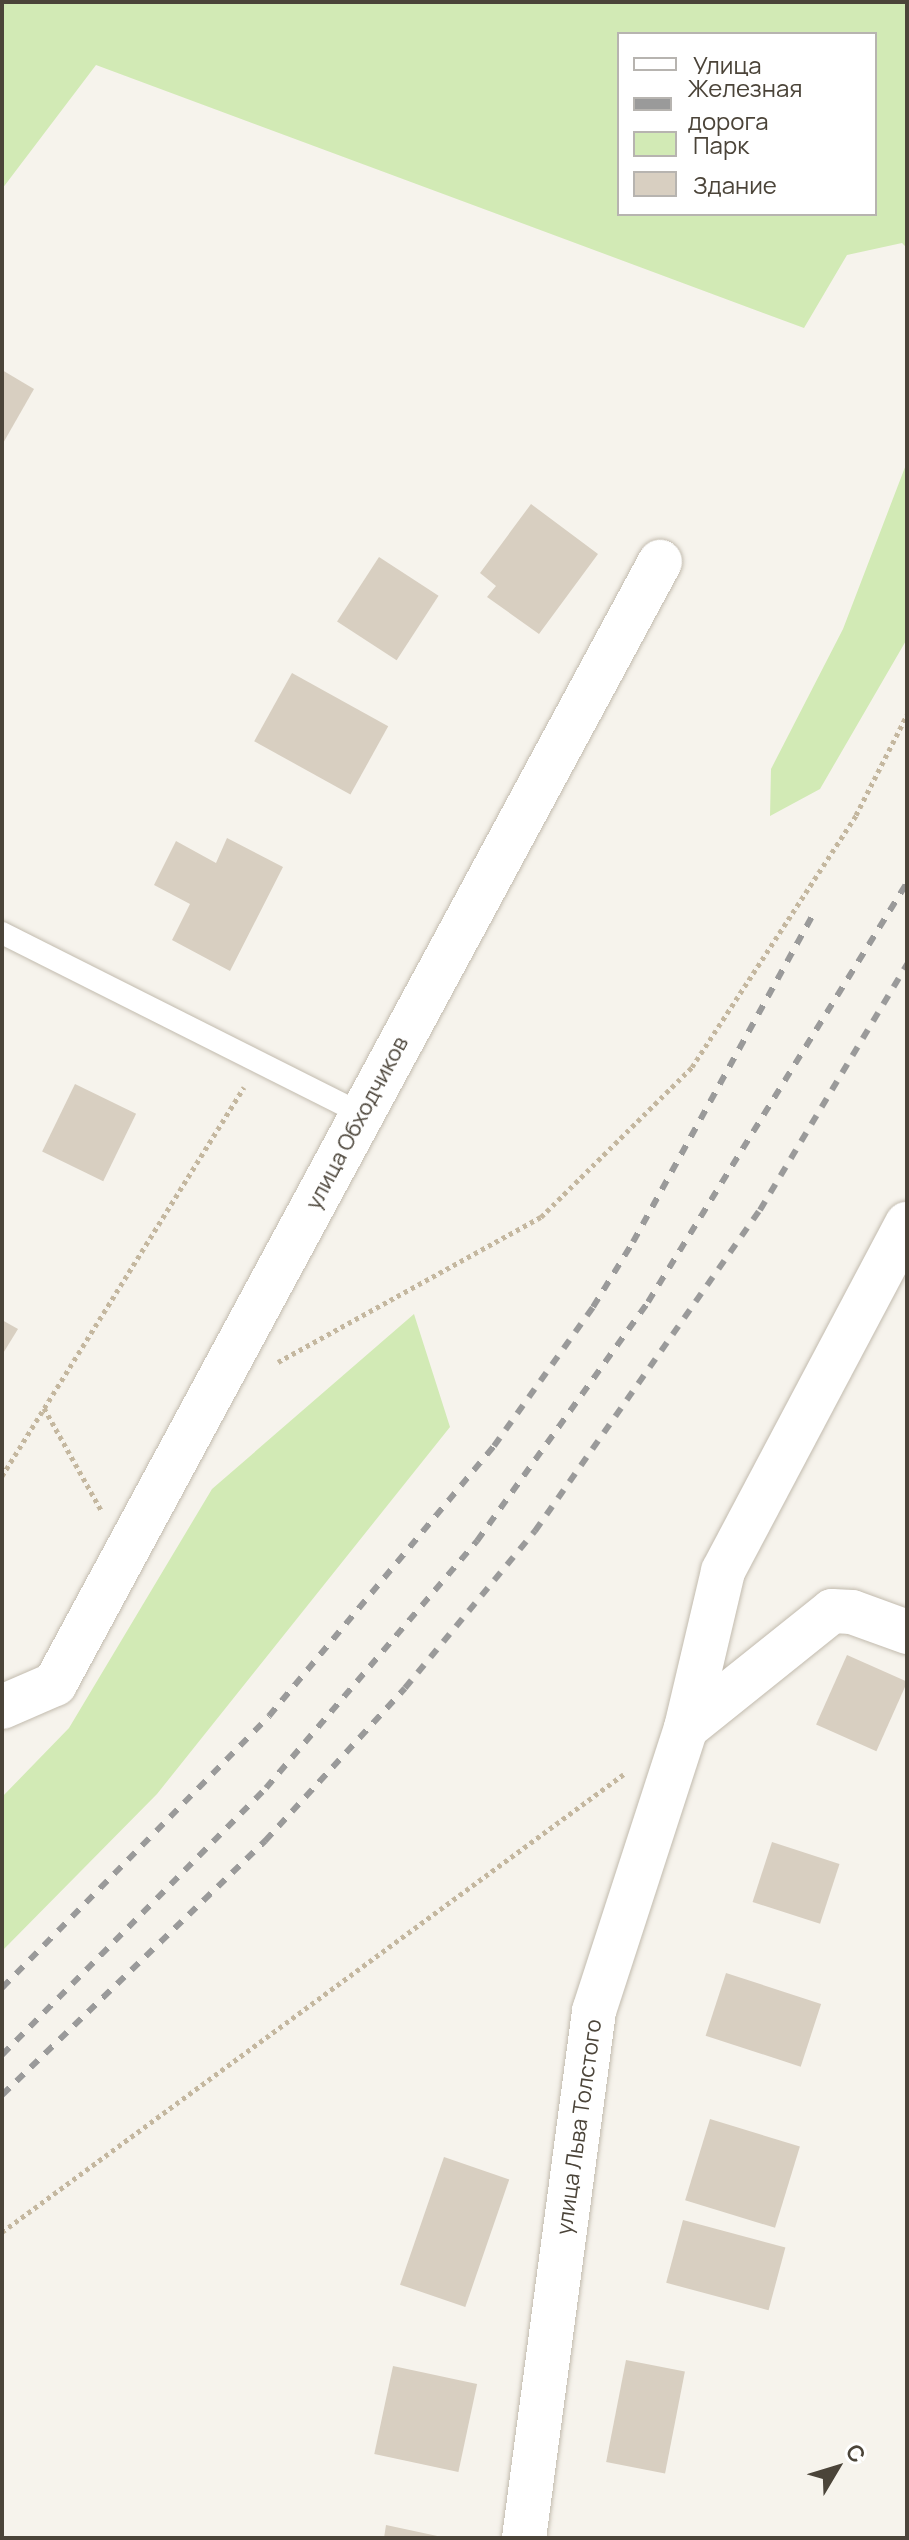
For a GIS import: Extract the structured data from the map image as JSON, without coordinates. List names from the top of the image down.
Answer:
{
  "streets": {
    "street": ["улица Обходчиков", "улица Льва Толстого"]
  },
  "legend": [
    "Улица",
    "Железная дорога",
    "Парк",
    "Здание"
  ],
  "north": "top right"
}
